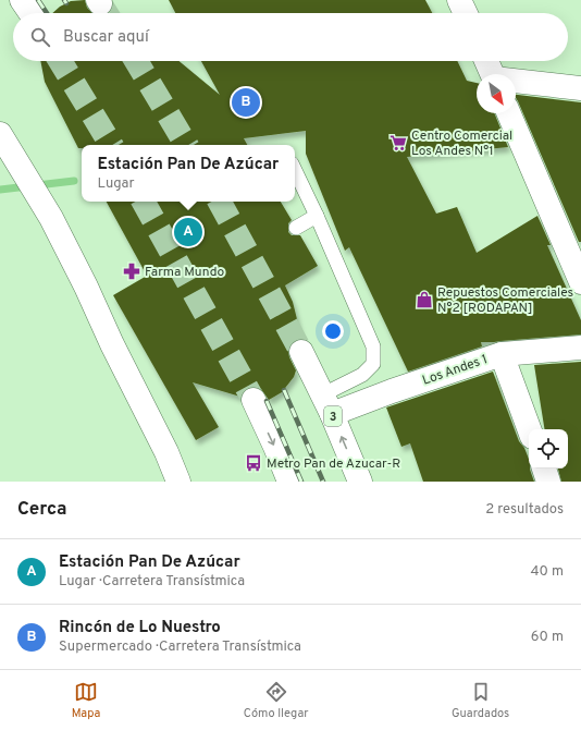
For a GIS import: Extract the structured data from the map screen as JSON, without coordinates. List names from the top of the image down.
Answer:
{
  "streets": {
    "street": ["Los Andes 1", "3"]
  },
  "crossings": [
    ["Los Andes 1", "3"]
  ],
  "places": {
    "supermarket": ["Centro Comercial Los Andes N°1"],
    "pharmacy": ["Farma Mundo"],
    "shop": ["Repuestos Comerciales N°2 [RODAPAN]"],
    "bus stop": ["Metro Pan de Azucar-R"]
  },
  "north": "bottom right",
  "page": {
    "search": "Buscar aquí",
    "pins": ["B", "A"],
    "popup": ["Estación Pan De Azúcar", "Lugar"],
    "heading": ["Cerca", "2 resultados"],
    "list": [
      {
        "mark": "A",
        "name": "Estación Pan De Azúcar",
        "note": "Lugar · Carretera Transístmica",
        "value": "40 m"
      },
      {
        "mark": "B",
        "name": "Rincón de Lo Nuestro",
        "note": "Supermercado · Carretera Transístmica",
        "value": "60 m"
      }
    ],
    "nav": ["Mapa", "Cómo llegar", "Guardados"]
  }
}
